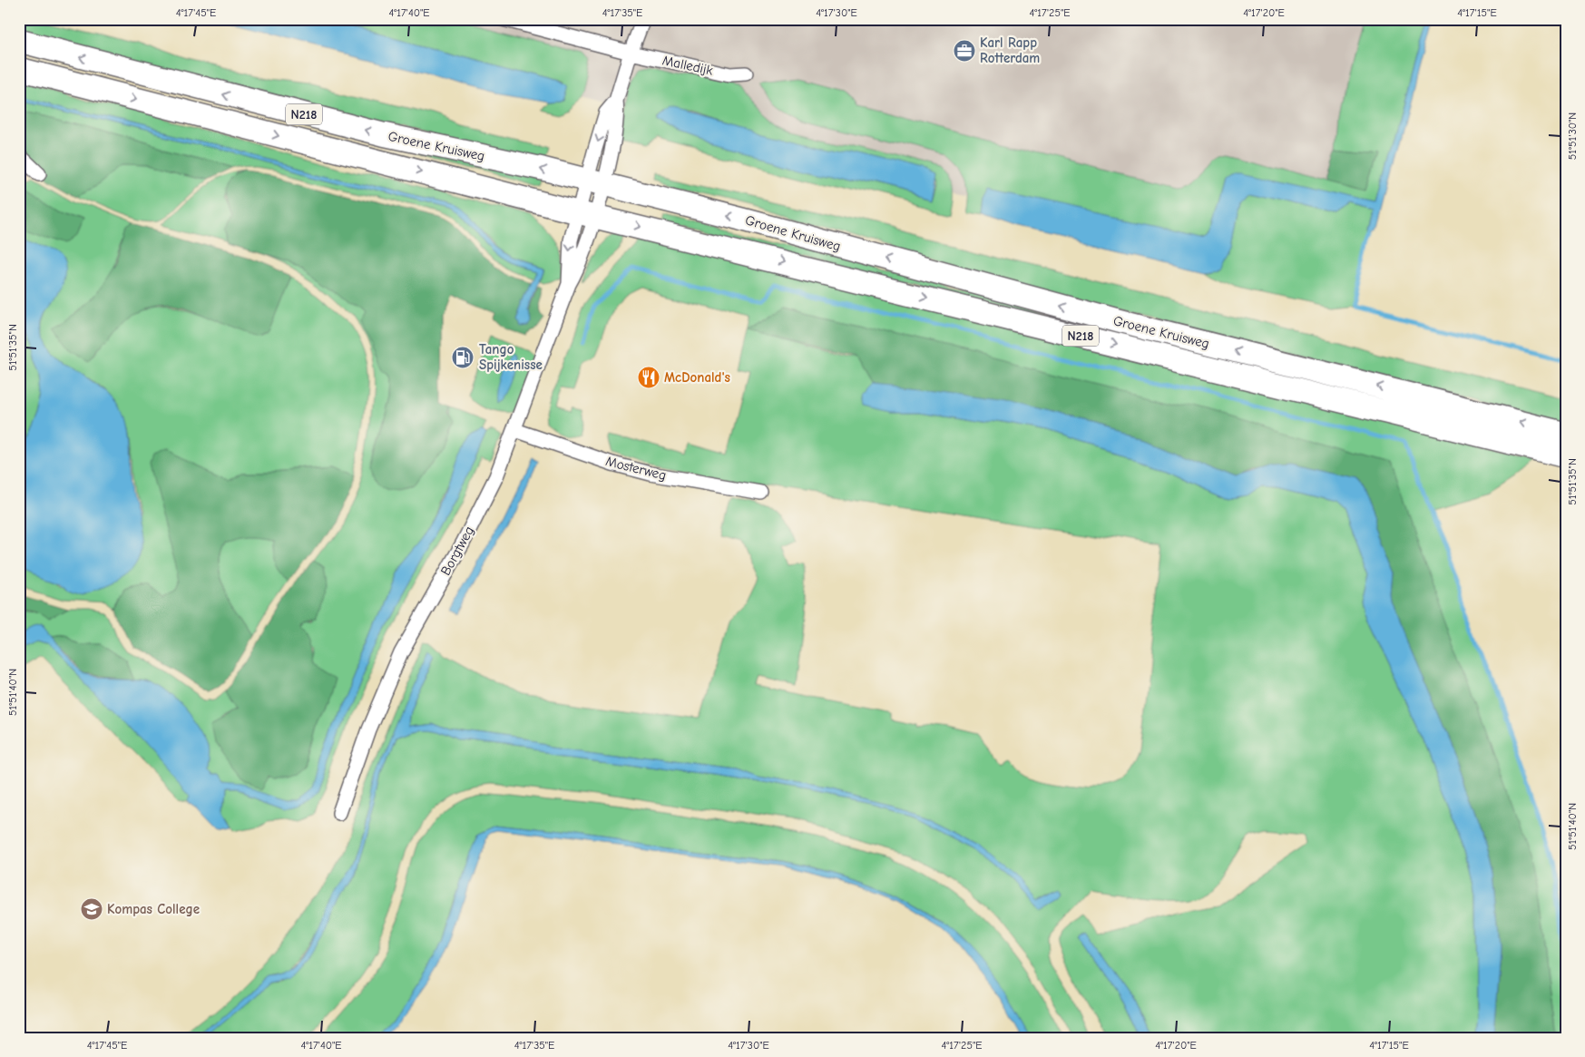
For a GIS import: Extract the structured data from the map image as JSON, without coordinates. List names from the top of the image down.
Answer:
{
  "streets": {
    "main road": ["N218", "Groene Kruisweg"],
    "street": ["Malledijk", "Mosterweg", "Borgtweg"]
  },
  "crossings": [
    ["Groene Kruisweg", "Borgtweg"],
    ["Mosterweg", "Borgtweg"]
  ],
  "places": {
    "office": ["Karl Rapp Rotterdam"],
    "fuel station": ["Tango Spijkenisse"],
    "restaurant": ["McDonald's"],
    "school or university": ["Kompas College"]
  },
  "coordinates": [
    "4°17'45\"E",
    "4°17'40\"E",
    "4°17'35\"E",
    "4°17'30\"E",
    "4°17'25\"E",
    "4°17'20\"E",
    "4°17'15\"E",
    "51°51'30\"N",
    "51°51'35\"N",
    "51°51'40\"N"
  ]
}
